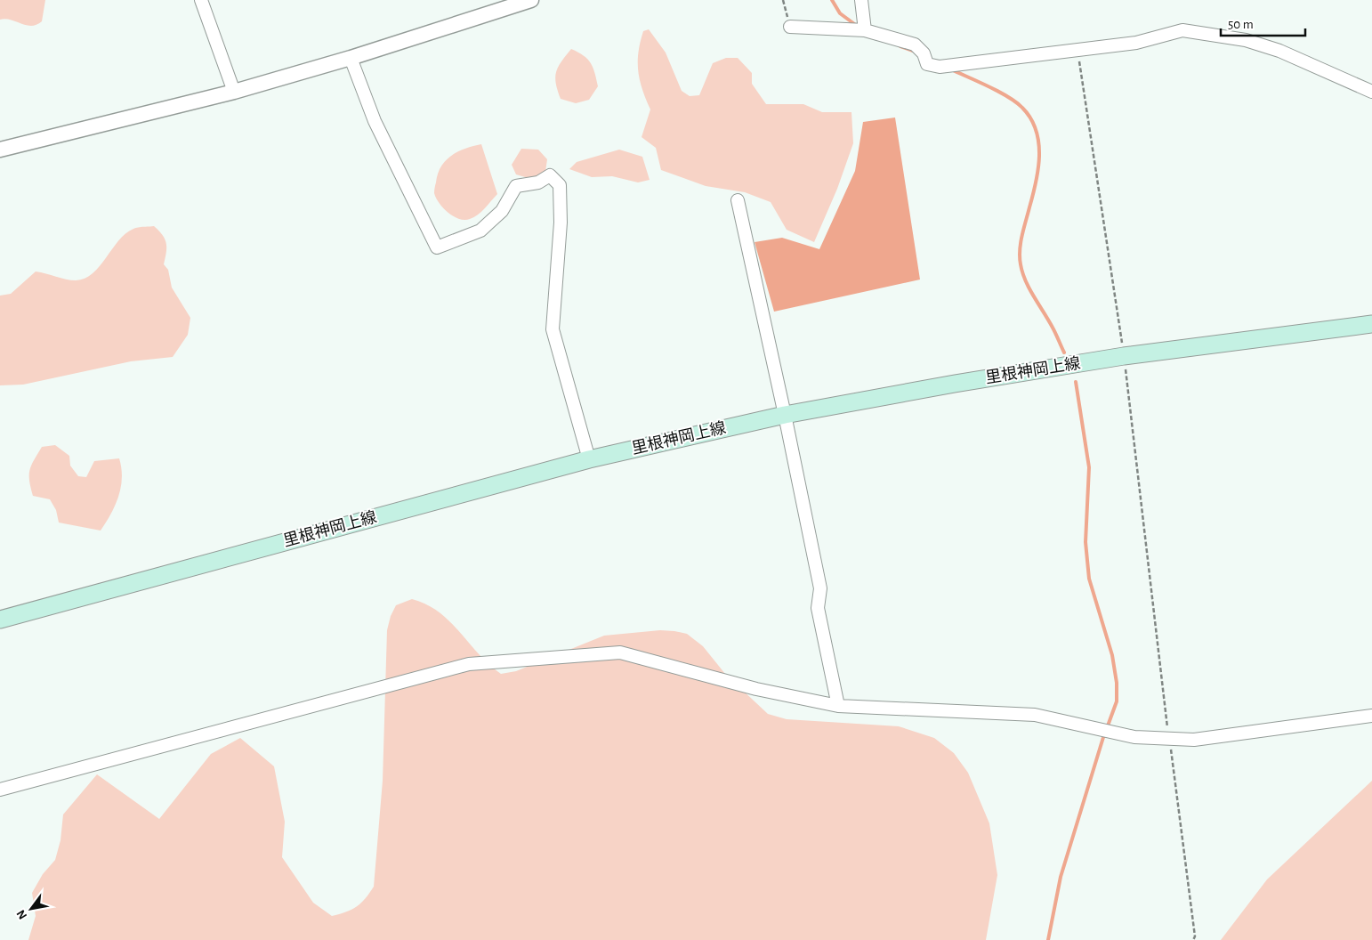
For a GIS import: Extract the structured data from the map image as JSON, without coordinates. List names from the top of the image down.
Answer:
{
  "streets": {
    "main road": ["里根神岡上線"]
  },
  "scale_bar": "50 m",
  "north": "bottom left"
}
